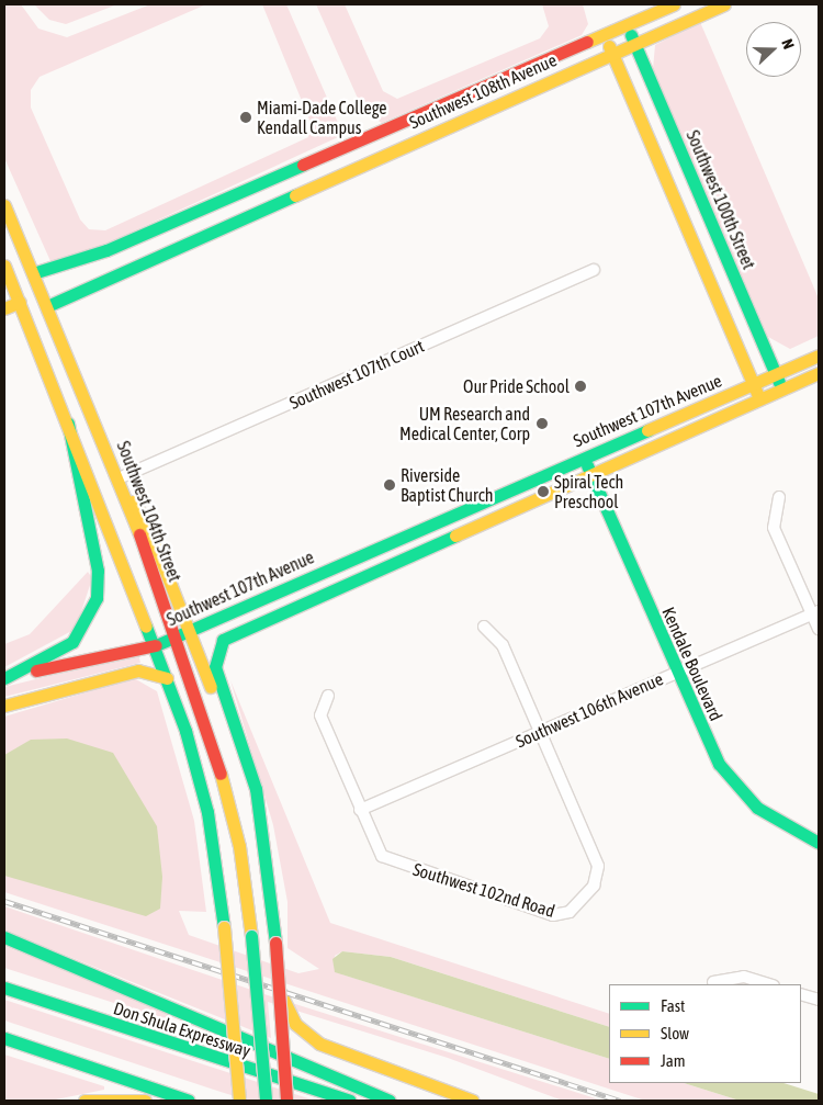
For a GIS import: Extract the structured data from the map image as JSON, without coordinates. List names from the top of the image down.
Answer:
{
  "streets": {
    "main road": [
      "Southwest 108th Avenue",
      "Southwest 100th Street",
      "Southwest 107th Avenue",
      "Southwest 104th Street",
      "Kendale Boulevard",
      "Don Shula Expressway"
    ],
    "street": ["Southwest 107th Court", "Southwest 106th Avenue", "Southwest 102nd Road"]
  },
  "crossings": [
    ["Southwest 108th Avenue", "Southwest 100th Street"],
    ["Southwest 108th Avenue", "Southwest 104th Street"],
    ["Southwest 100th Street", "Southwest 107th Avenue"],
    ["Southwest 107th Court", "Southwest 104th Street"],
    ["Southwest 107th Avenue", "Southwest 104th Street"],
    ["Southwest 107th Avenue", "Kendale Boulevard"],
    ["Kendale Boulevard", "Southwest 106th Avenue"],
    ["Southwest 106th Avenue", "Southwest 102nd Road"]
  ],
  "places": [
    "Miami-Dade College Kendall Campus",
    "Our Pride School",
    "UM Research and Medical Center, Corp",
    "Riverside Baptist Church",
    "Spiral Tech Preschool"
  ],
  "legend": ["Fast", "Slow", "Jam"],
  "north": "right"
}
